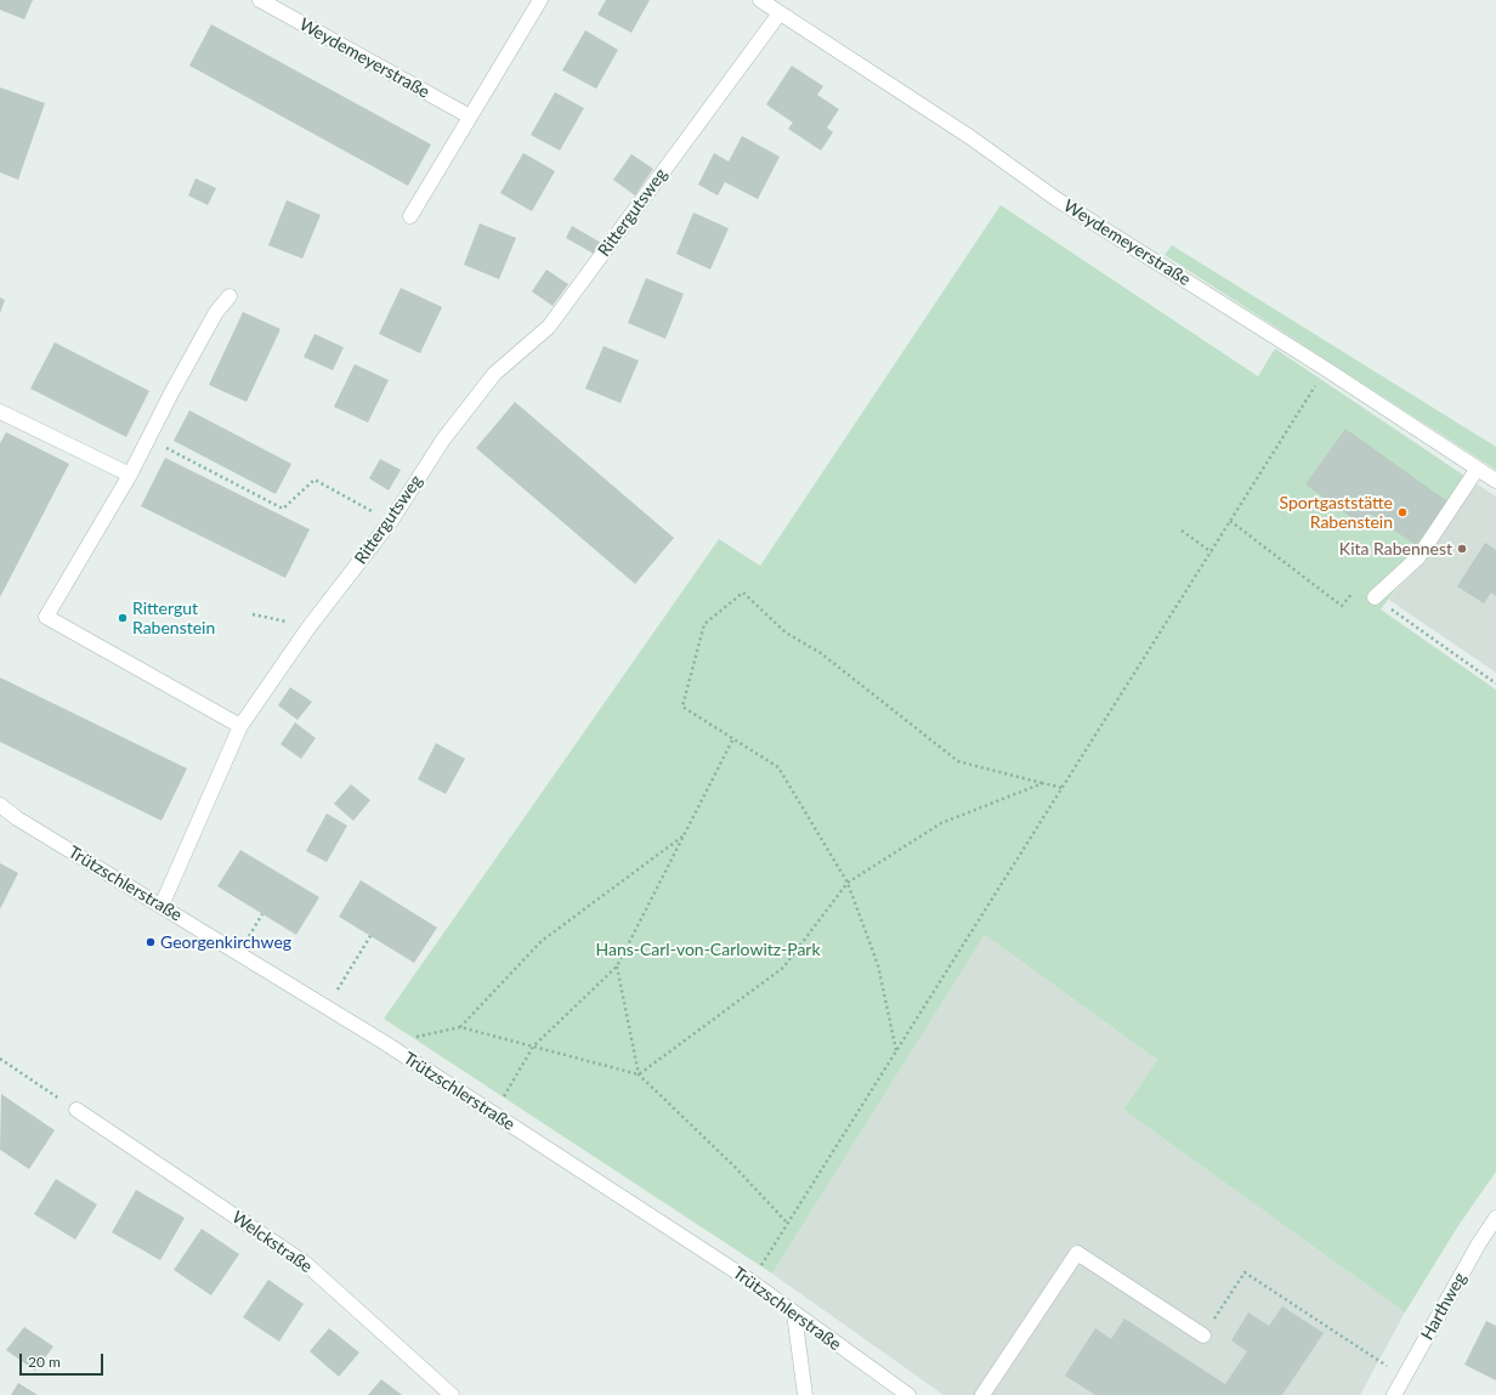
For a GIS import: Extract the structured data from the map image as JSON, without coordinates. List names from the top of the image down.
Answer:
{
  "streets": {
    "street": [
      "Weydemeyerstraße",
      "Rittergutsweg",
      "Trützschlerstraße",
      "Welckstraße",
      "Harthweg"
    ]
  },
  "crossings": [
    ["Weydemeyerstraße", "Rittergutsweg"],
    ["Rittergutsweg", "Trützschlerstraße"]
  ],
  "parks": ["Hans-Carl-von-Carlowitz-Park"],
  "places": [
    "Sportgaststätte Rabenstein",
    "Kita Rabennest",
    "Rittergut Rabenstein",
    "Georgenkirchweg"
  ],
  "scale_bar": "20 m"
}
